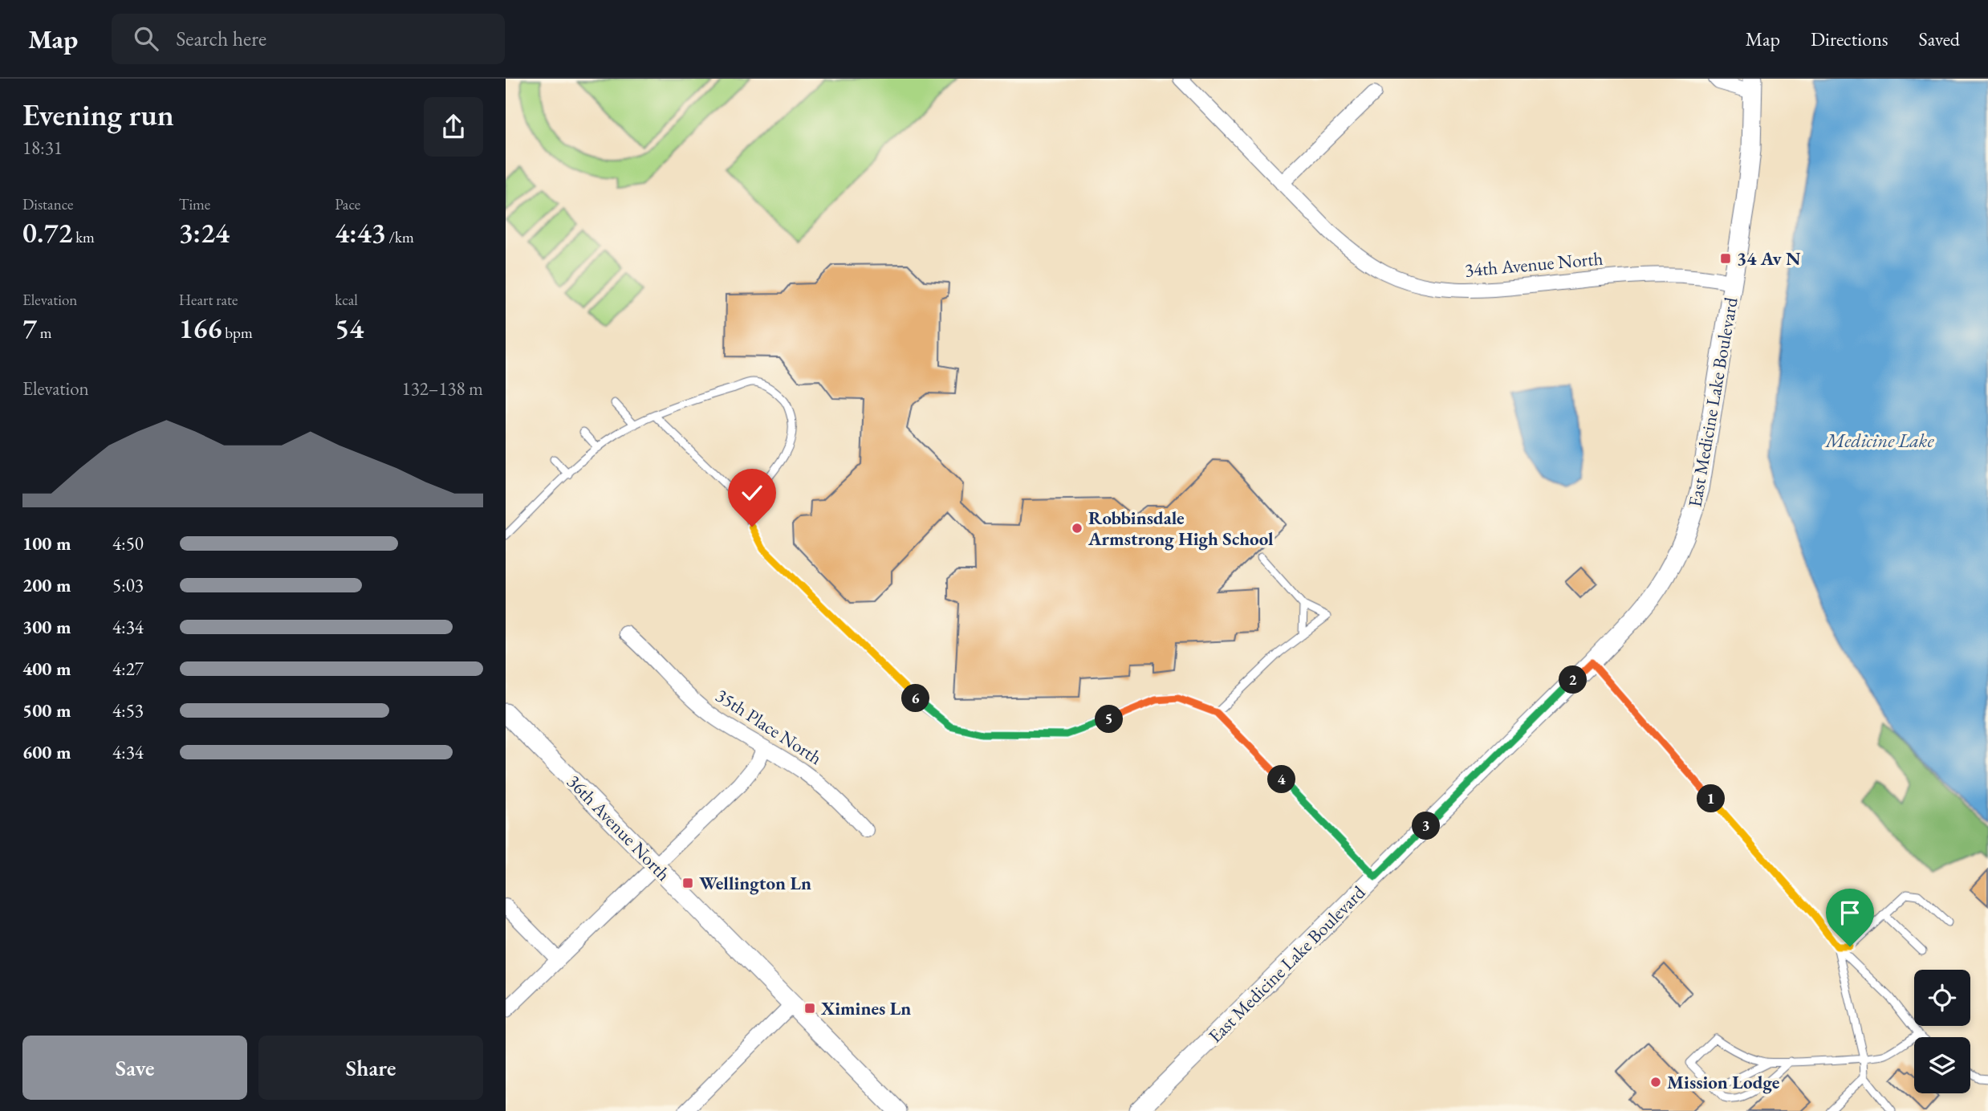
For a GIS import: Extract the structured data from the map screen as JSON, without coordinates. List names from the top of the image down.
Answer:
{
  "streets": {
    "street": [
      "34th Avenue North",
      "East Medicine Lake Boulevard",
      "35th Place North",
      "36th Avenue North"
    ]
  },
  "crossings": [
    ["34th Avenue North", "East Medicine Lake Boulevard"]
  ],
  "water": ["Medicine Lake"],
  "places": {
    "transit": ["34 Av N", "Wellington Ln", "Ximines Ln"],
    "other": ["Robbinsdale Armstrong High School", "Mission Lodge"]
  },
  "page": {
    "header": "Map",
    "search": "Search here",
    "nav": ["Map", "Directions", "Saved"],
    "heading": ["Evening run", "18:31"],
    "stats": [
      ["Distance", "0.72 km"],
      ["Time", "3:24"],
      ["Pace", "4:43 /km"],
      ["Elevation", "7 m"],
      ["Heart rate", "166 bpm"],
      ["kcal", "54"]
    ],
    "chart": ["Elevation", "132–138 m"],
    "list": [
      {
        "name": "100 m",
        "note": "4:50"
      },
      {
        "name": "200 m",
        "note": "5:03"
      },
      {
        "name": "300 m",
        "note": "4:34"
      },
      {
        "name": "400 m",
        "note": "4:27"
      },
      {
        "name": "500 m",
        "note": "4:53"
      },
      {
        "name": "600 m",
        "note": "4:34"
      }
    ],
    "pins": [
      "2",
      "6",
      "5",
      "4",
      "1",
      "3"
    ],
    "buttons": ["Save", "Share"]
  }
}
